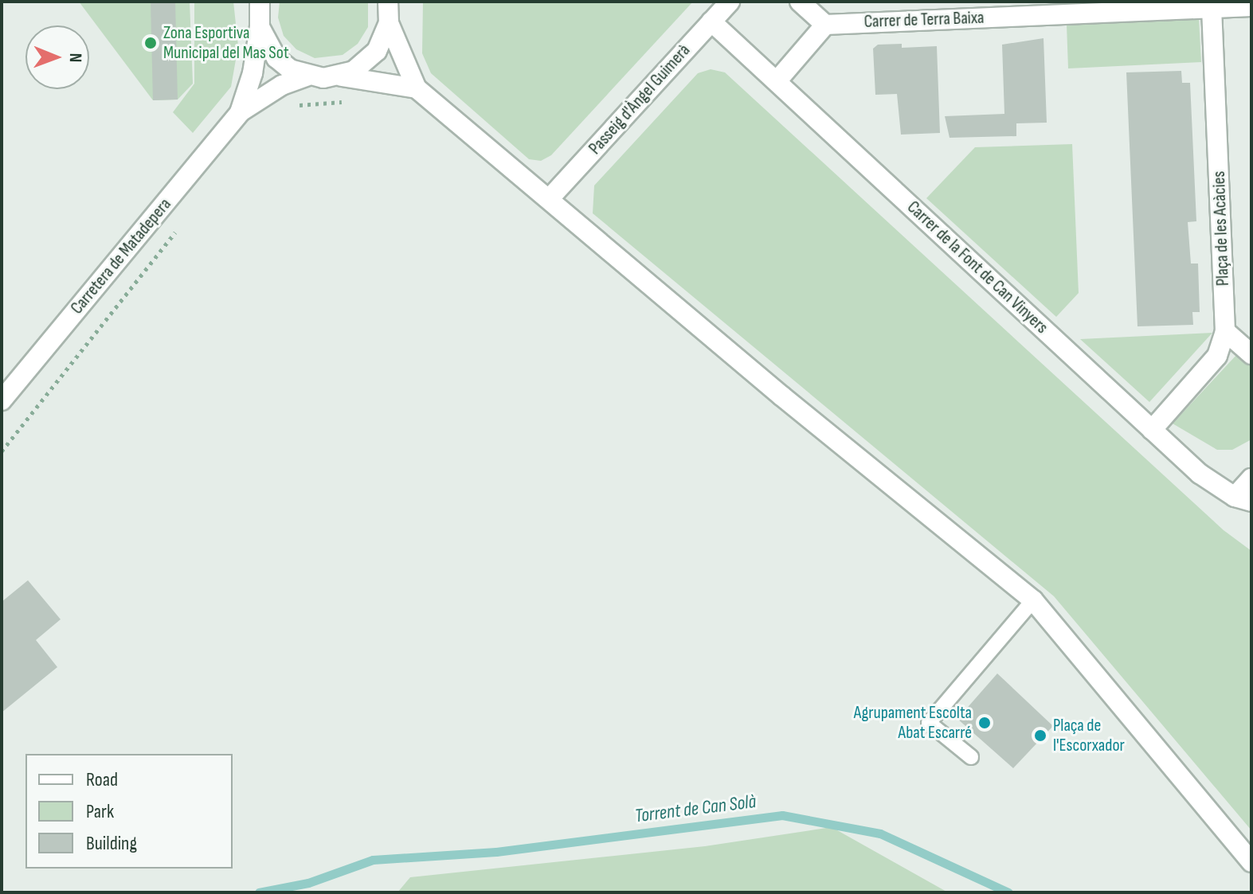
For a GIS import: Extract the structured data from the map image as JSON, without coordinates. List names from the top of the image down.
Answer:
{
  "streets": {
    "street": [
      "Carrer de Terra Baixa",
      "Passeig d'Àngel Guimerà",
      "Plaça de les Acàcies",
      "Carretera de Matadepera",
      "Carrer de la Font de Can Vinyers"
    ]
  },
  "crossings": [
    ["Carrer de Terra Baixa", "Plaça de les Acàcies"],
    ["Passeig d'Àngel Guimerà", "Carrer de la Font de Can Vinyers"],
    ["Plaça de les Acàcies", "Carrer de la Font de Can Vinyers"]
  ],
  "water": ["Torrent de Can Solà"],
  "places": ["Zona Esportiva Municipal del Mas Sot", "Agrupament Escolta Abat Escarré", "Plaça de l'Escorxador"],
  "legend": ["Road", "Park", "Building"],
  "north": "right"
}
